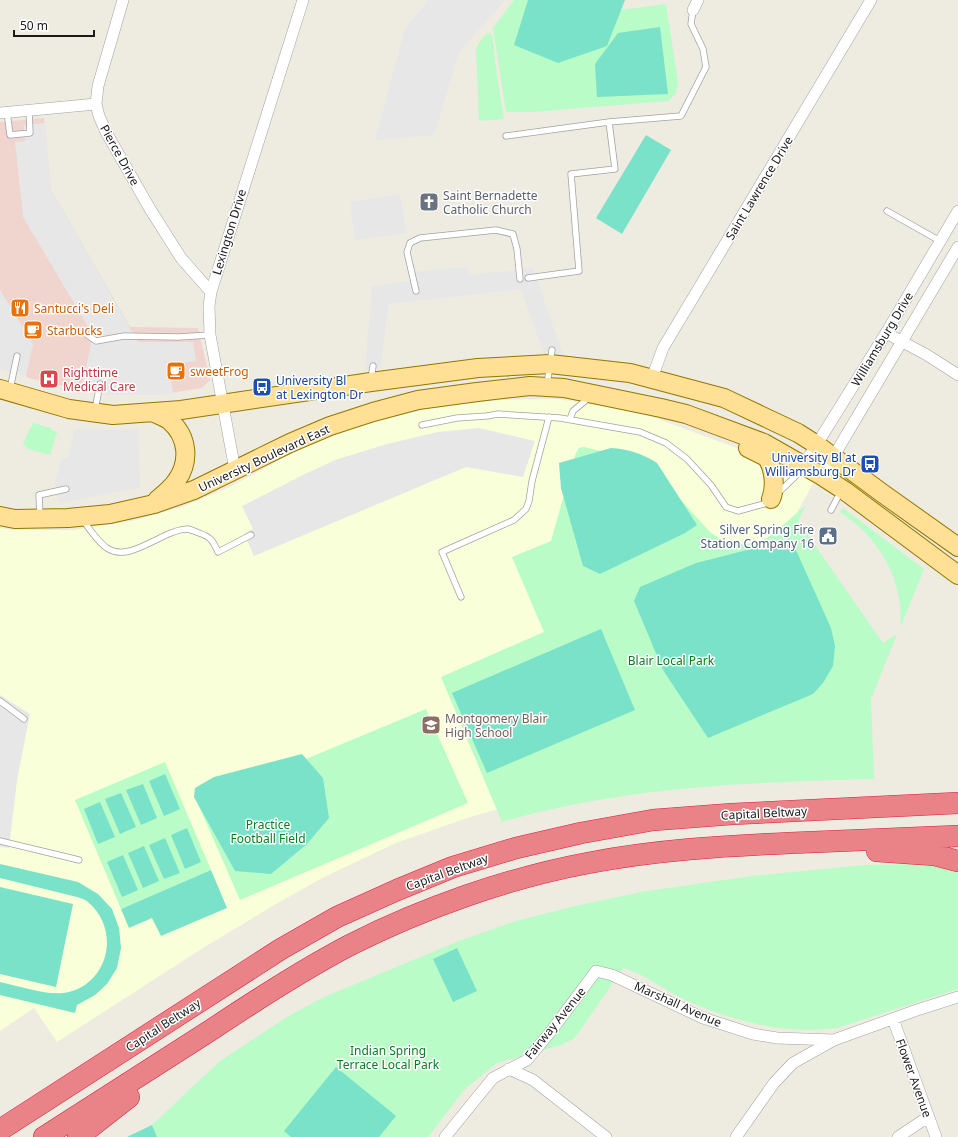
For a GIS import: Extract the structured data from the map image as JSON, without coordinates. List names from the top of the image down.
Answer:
{
  "streets": {
    "highway": ["Capital Beltway"],
    "main road": ["University Boulevard East"],
    "street": [
      "Pierce Drive",
      "Saint Lawrence Drive",
      "Lexington Drive",
      "Williamsburg Drive",
      "Marshall Avenue",
      "Fairway Avenue",
      "Flower Avenue"
    ]
  },
  "crossings": [
    ["Pierce Drive", "Lexington Drive"],
    ["Lexington Drive", "University Boulevard East"],
    ["Williamsburg Drive", "University Boulevard East"],
    ["Marshall Avenue", "Fairway Avenue"]
  ],
  "parks": ["Blair Local Park", "Practice Football Field", "Indian Spring Terrace Local Park"],
  "places": {
    "church": ["Saint Bernadette Catholic Church"],
    "restaurant": ["Santucci's Deli"],
    "cafe": ["Starbucks", "sweetFrog"],
    "hospital": ["Righttime Medical Care"],
    "bus stop": ["University Bl at Lexington Dr", "University Bl at Williamsburg Dr"],
    "public building": ["Silver Spring Fire Station Company 16"],
    "school or university": ["Montgomery Blair High School"]
  },
  "scale_bar": "50 m"
}
